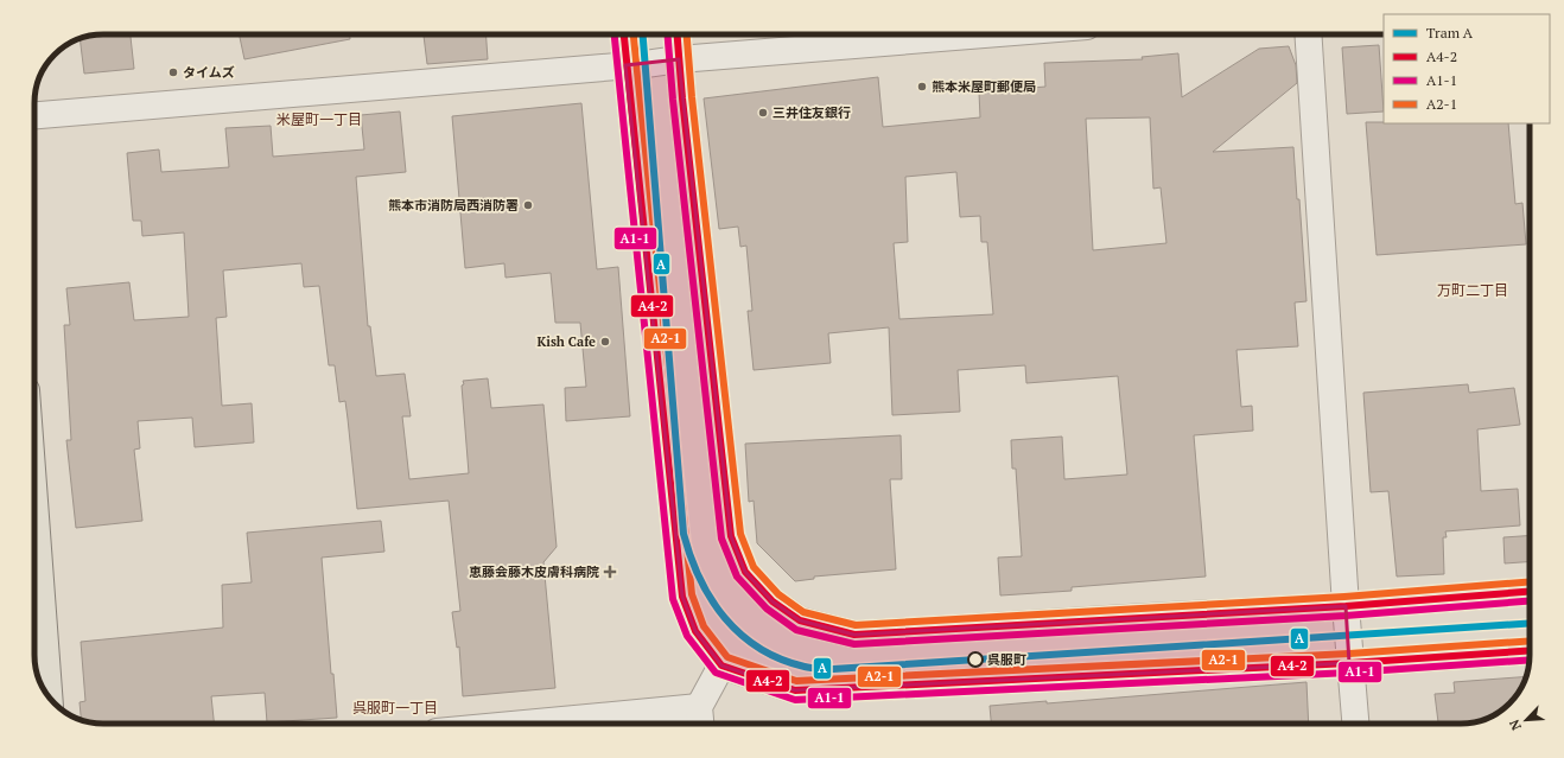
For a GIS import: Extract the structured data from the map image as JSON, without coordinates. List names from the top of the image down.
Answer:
{
  "districts": ["米屋町一丁目", "万町二丁目", "呉服町一丁目"],
  "places": {
    "other": [
      "タイムズ",
      "熊本米屋町郵便局",
      "三井住友銀行",
      "熊本市消防局西消防署",
      "Kish Cafe",
      "呉服町"
    ],
    "health": ["恵藤会藤木皮膚科病院"]
  },
  "lines": [
    "tram line A",
    "transit line A4-2",
    "transit line A1-1",
    "transit line A2-1"
  ],
  "legend": [
    "Tram A",
    "A4-2",
    "A1-1",
    "A2-1"
  ],
  "north": "bottom left"
}
